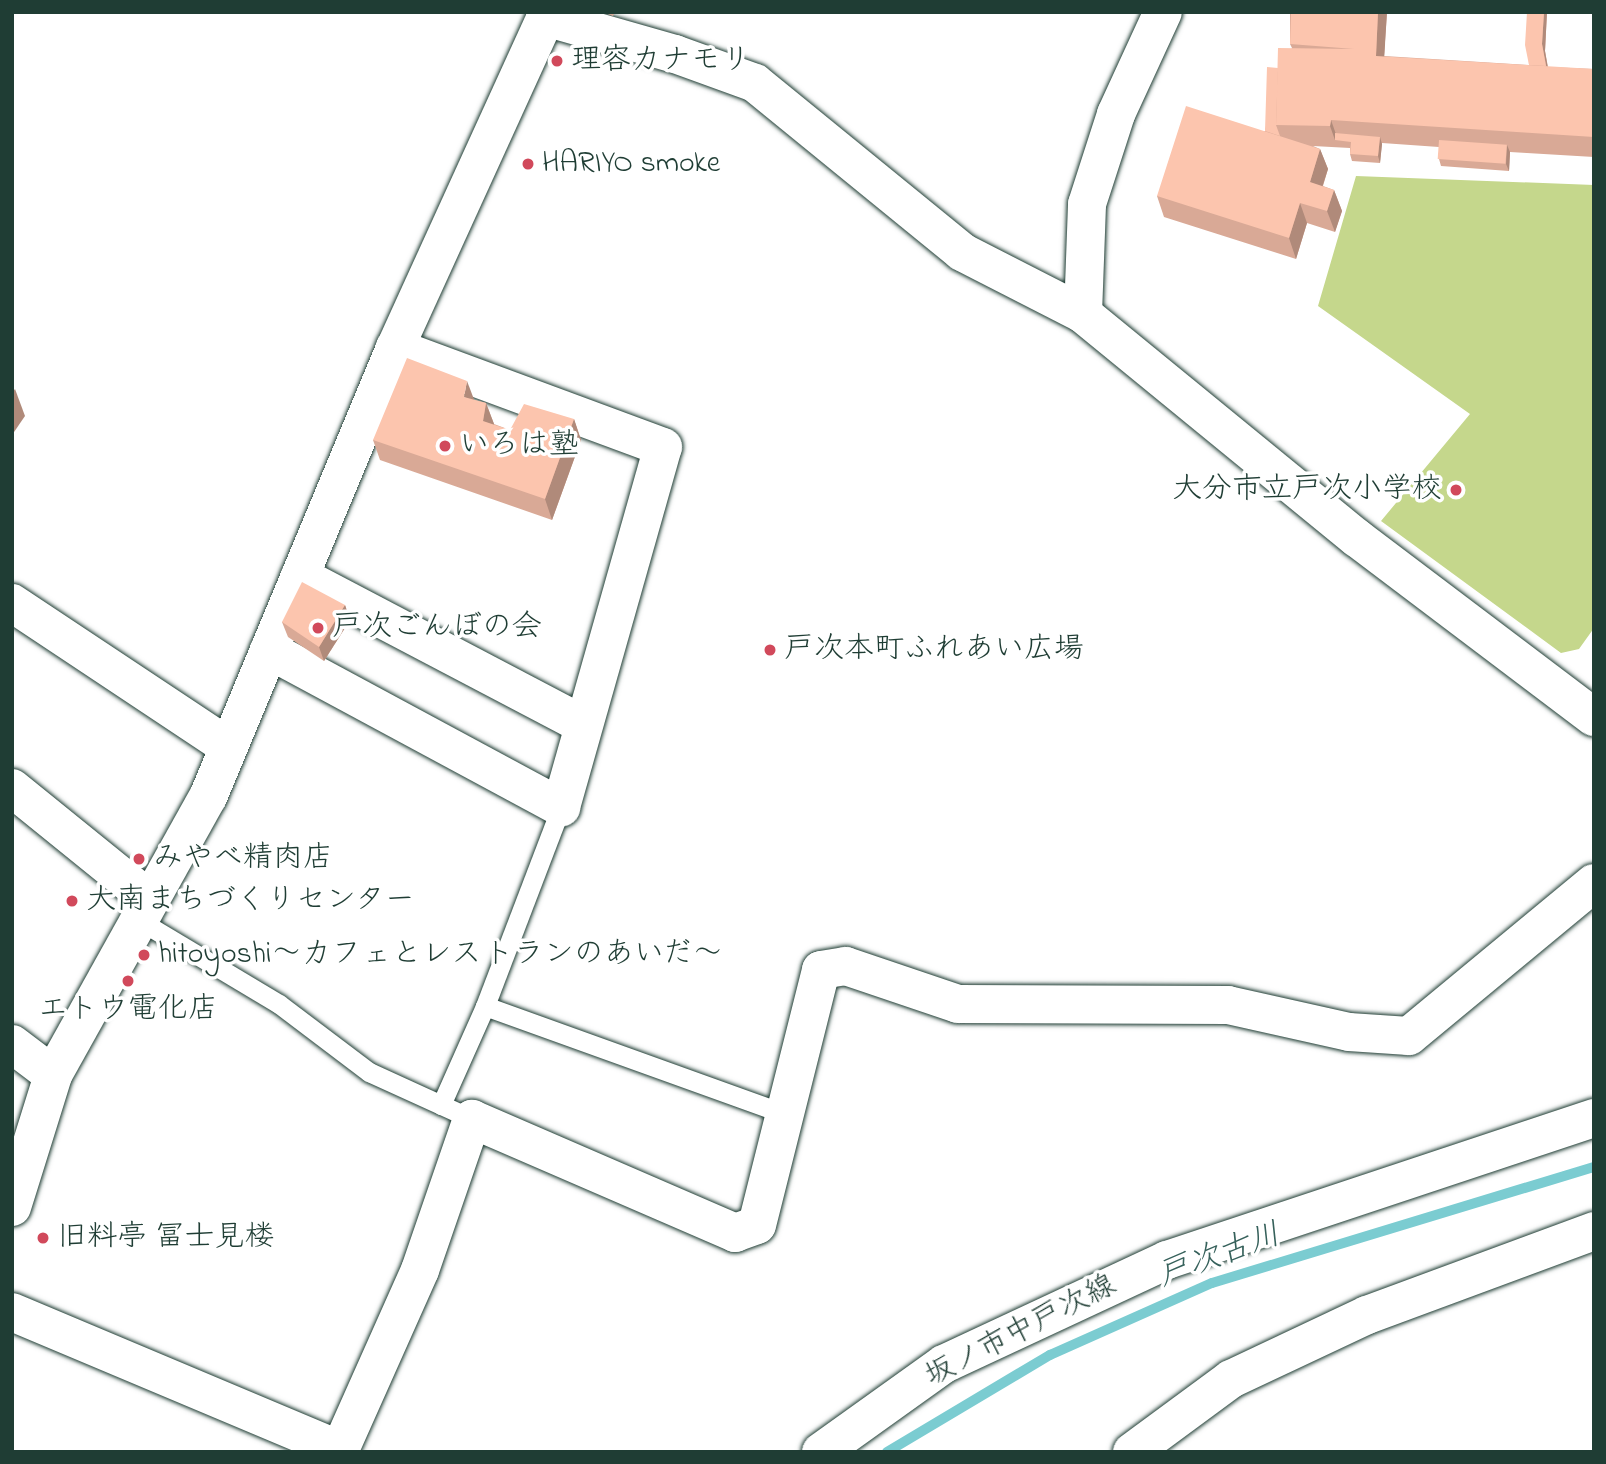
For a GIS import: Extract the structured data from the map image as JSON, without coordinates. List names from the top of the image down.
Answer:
{
  "streets": {
    "street": ["坂ノ市中戸次線"]
  },
  "water": ["戸次古川"],
  "places": [
    "理容カナモリ",
    "HARIYO smoke",
    "いろは塾",
    "大分市立戸次小学校",
    "戸次ごんぼの会",
    "戸次本町ふれあい広場",
    "みやべ精肉店",
    "大南まちづくりセンター",
    "hitoyoshi～カフェとレストランのあいだ～",
    "エトウ電化店",
    "旧料亭 冨士見楼"
  ]
}
